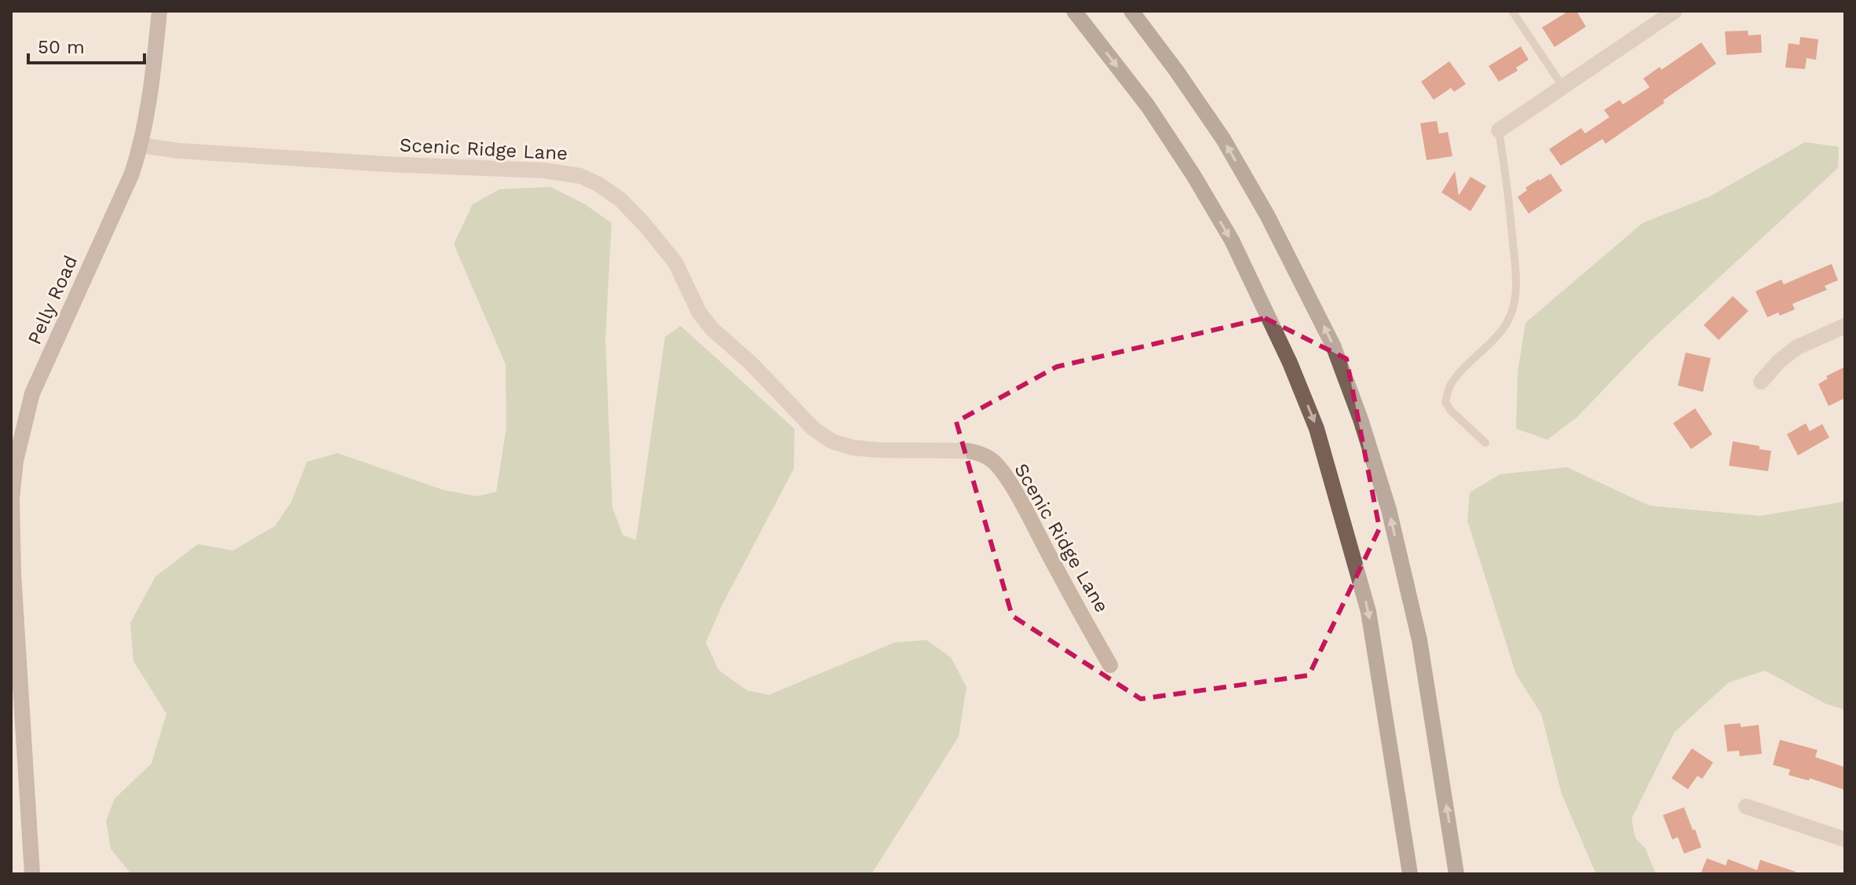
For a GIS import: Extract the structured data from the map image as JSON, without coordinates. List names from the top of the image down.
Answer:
{
  "streets": {
    "street": ["Scenic Ridge Lane", "Pelly Road"]
  },
  "crossings": [
    ["Scenic Ridge Lane", "Pelly Road"]
  ],
  "scale_bar": "50 m"
}
